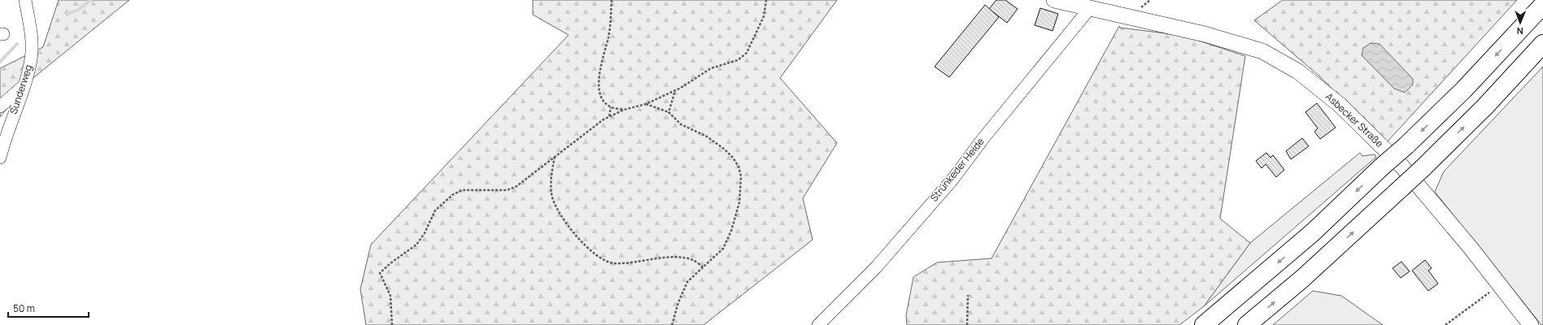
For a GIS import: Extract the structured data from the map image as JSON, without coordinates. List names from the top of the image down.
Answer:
{
  "streets": {
    "main road": ["Asbecker Straße"],
    "street": ["Sunderweg", "Strünkeder Heide"]
  },
  "crossings": [
    ["Asbecker Straße", "Strünkeder Heide"]
  ],
  "scale_bar": "50 m",
  "north": "bottom"
}
